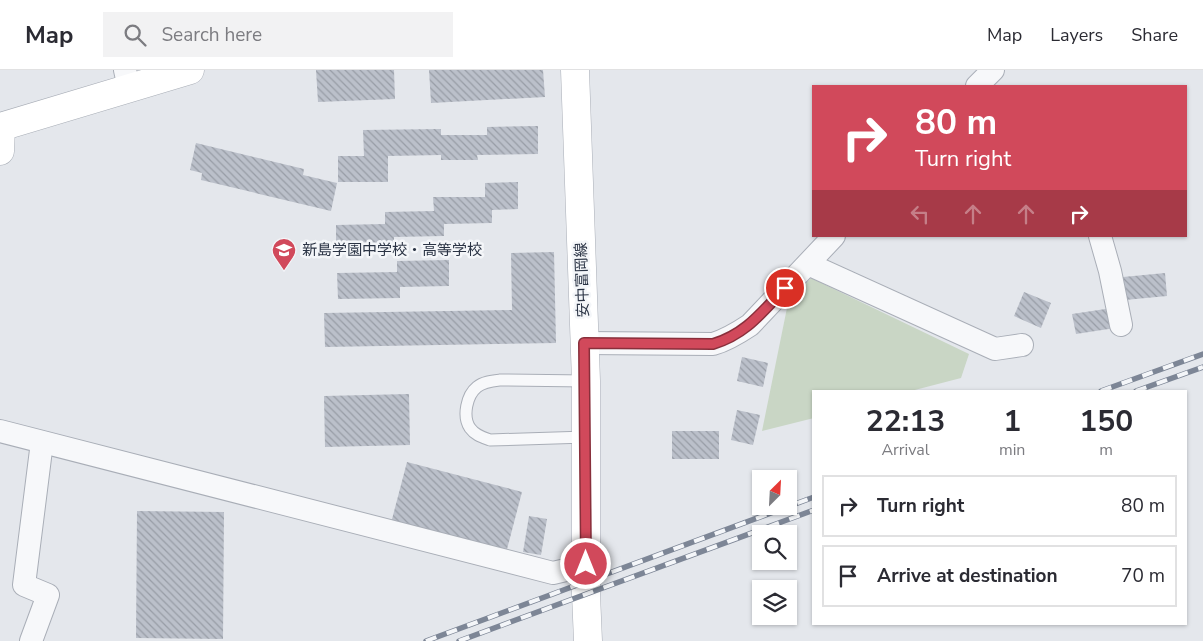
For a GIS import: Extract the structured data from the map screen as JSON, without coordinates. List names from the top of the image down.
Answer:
{
  "streets": {
    "main road": ["安中富岡線"]
  },
  "places": {
    "school or university": ["新島学園中学校・高等学校"]
  },
  "north": "top right",
  "page": {
    "header": "Map",
    "search": "Search here",
    "nav": ["Map", "Layers", "Share"],
    "turn": ["80 m", "Turn right"],
    "eta": [
      "22:13",
      "Arrival",
      "1",
      "min",
      "150",
      "m"
    ],
    "list": [
      {
        "name": "Turn right",
        "value": "80 m"
      },
      {
        "name": "Arrive at destination",
        "value": "70 m"
      }
    ]
  }
}
